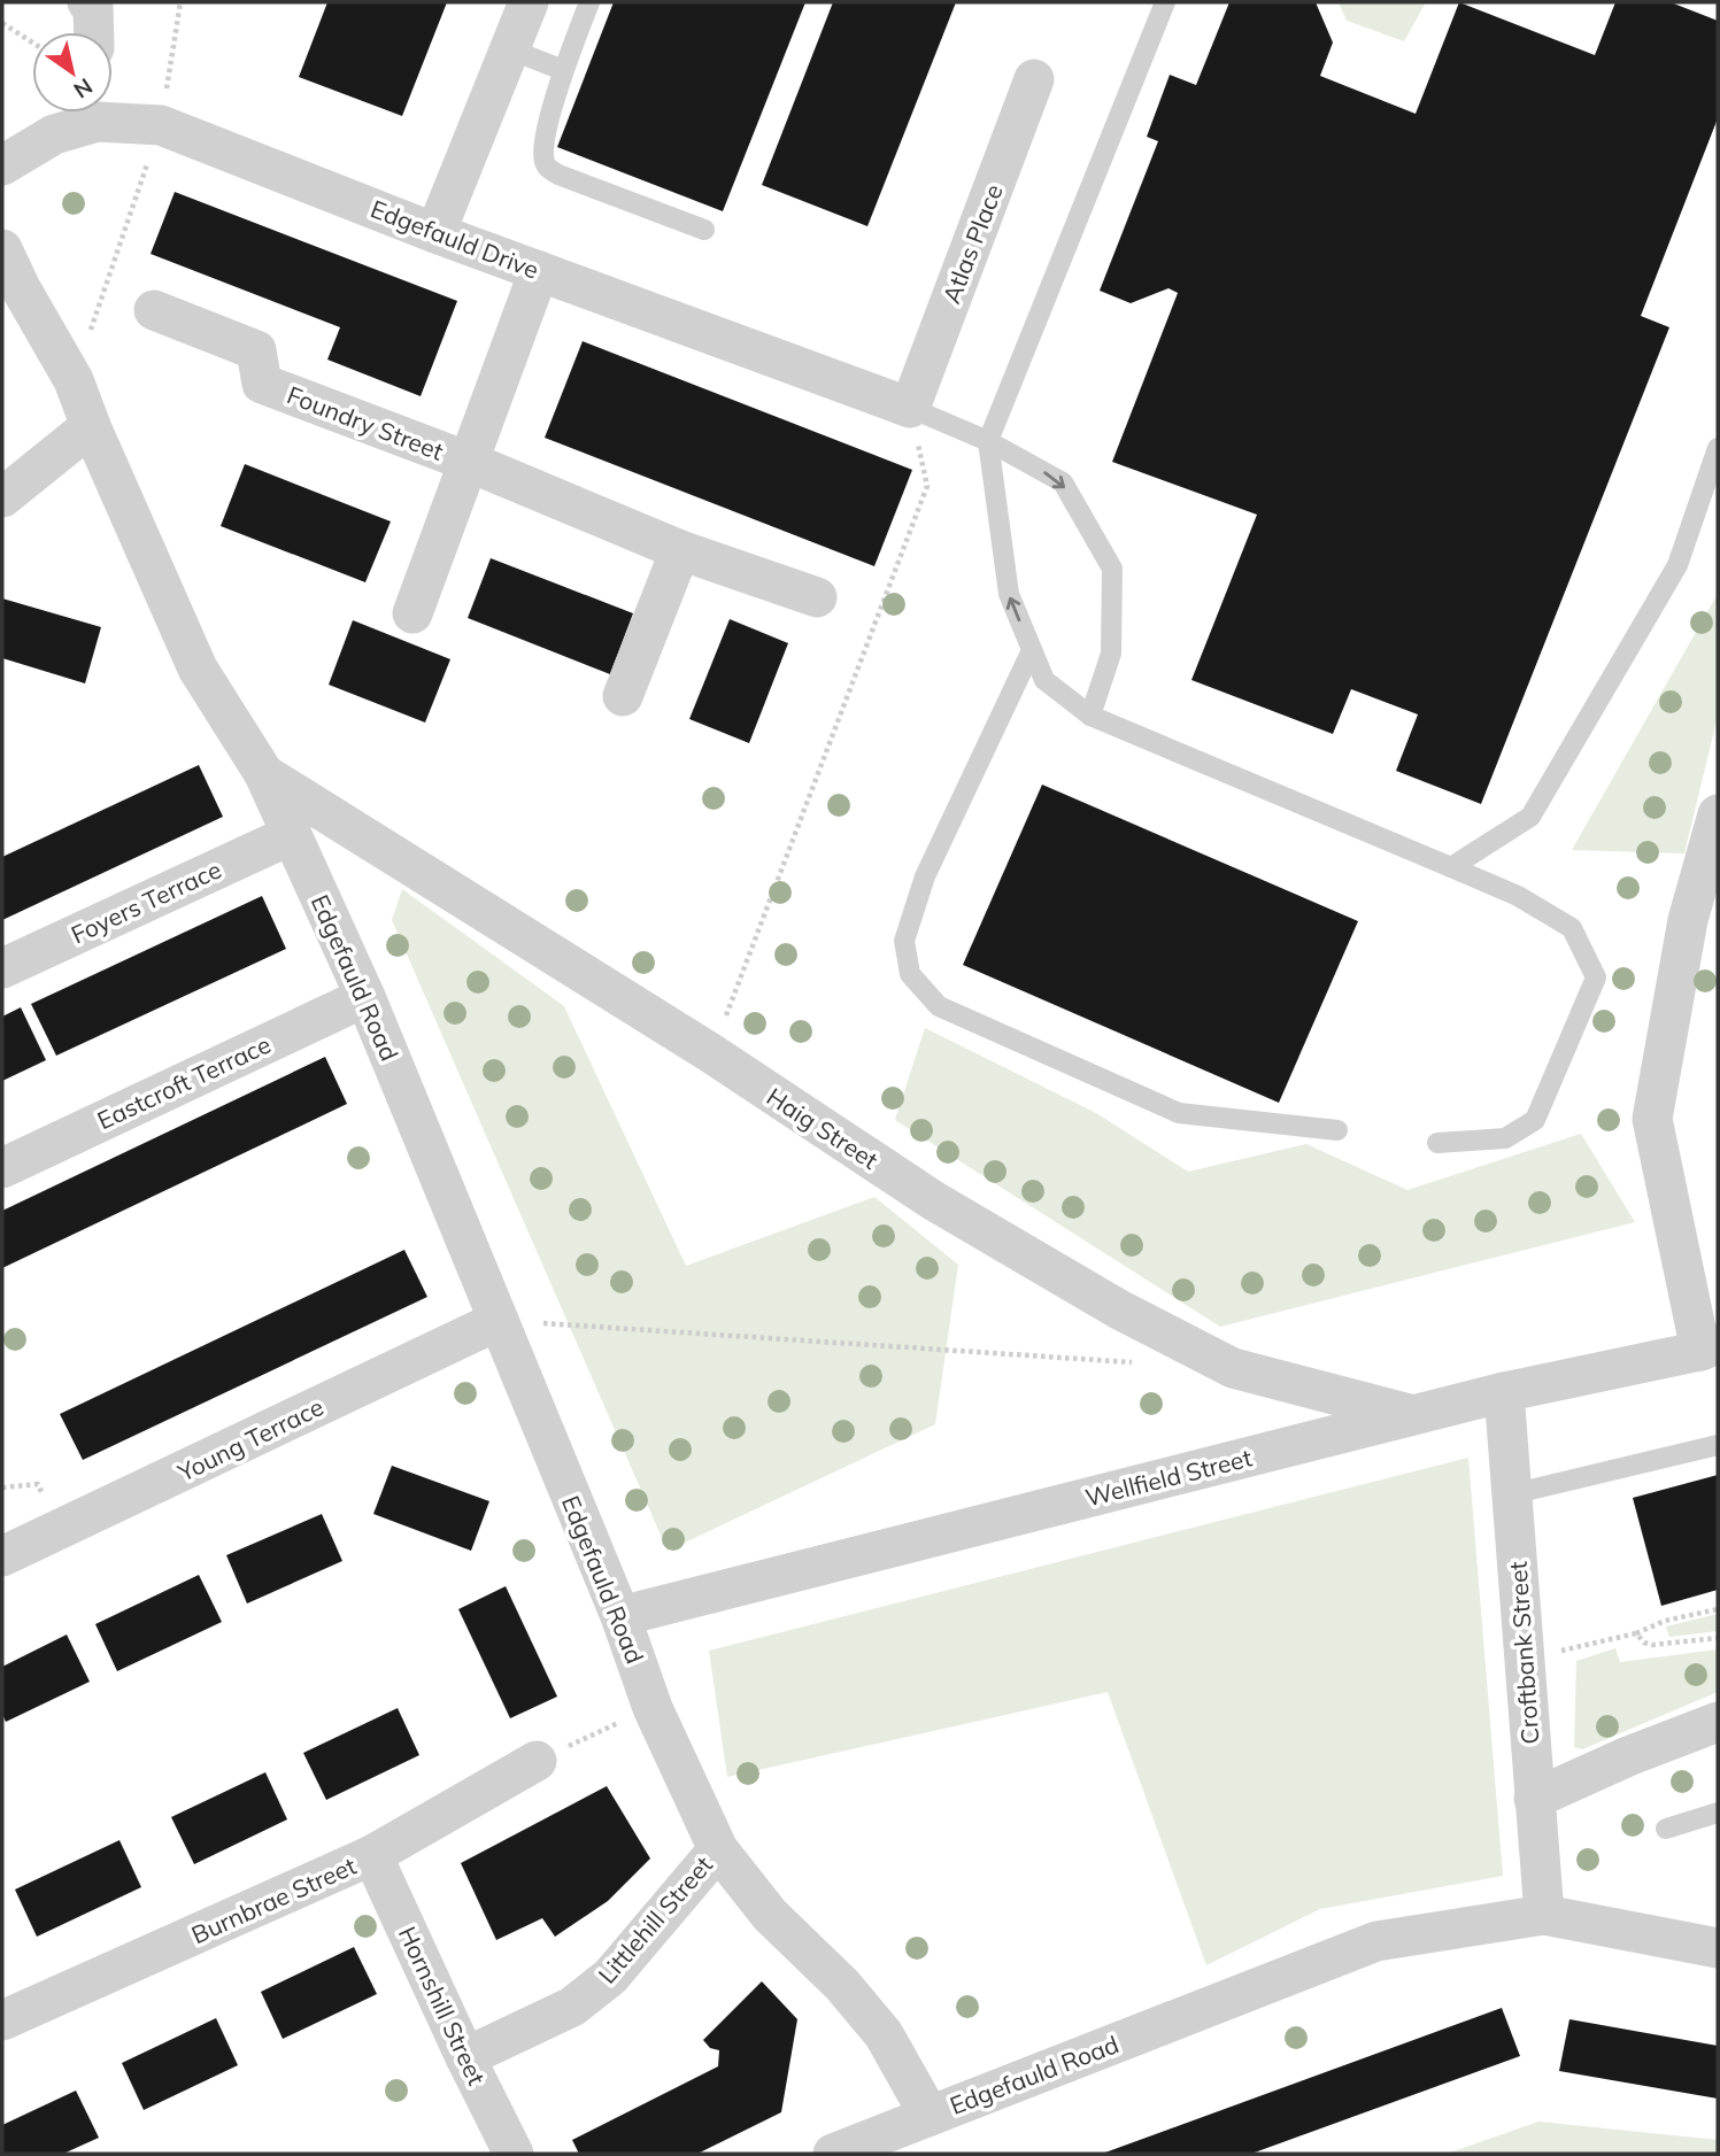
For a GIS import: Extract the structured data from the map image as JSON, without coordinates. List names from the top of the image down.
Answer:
{
  "streets": {
    "street": [
      "Edgefauld Drive",
      "Atlas Place",
      "Foundry Street",
      "Foyers Terrace",
      "Edgefauld Road",
      "Eastcroft Terrace",
      "Haig Street",
      "Young Terrace",
      "Wellfield Street",
      "Croftbank Street",
      "Burnbrae Street",
      "Littlehill Street",
      "Hornshill Street"
    ]
  },
  "crossings": [
    ["Edgefauld Drive", "Atlas Place"],
    ["Edgefauld Drive", "Foundry Street"],
    ["Foyers Terrace", "Edgefauld Road"],
    ["Edgefauld Road", "Eastcroft Terrace"],
    ["Edgefauld Road", "Haig Street"],
    ["Edgefauld Road", "Young Terrace"],
    ["Edgefauld Road", "Wellfield Street"],
    ["Edgefauld Road", "Croftbank Street"],
    ["Edgefauld Road", "Littlehill Street"],
    ["Haig Street", "Wellfield Street"],
    ["Wellfield Street", "Croftbank Street"],
    ["Burnbrae Street", "Hornshill Street"],
    ["Littlehill Street", "Hornshill Street"]
  ],
  "north": "bottom right"
}
